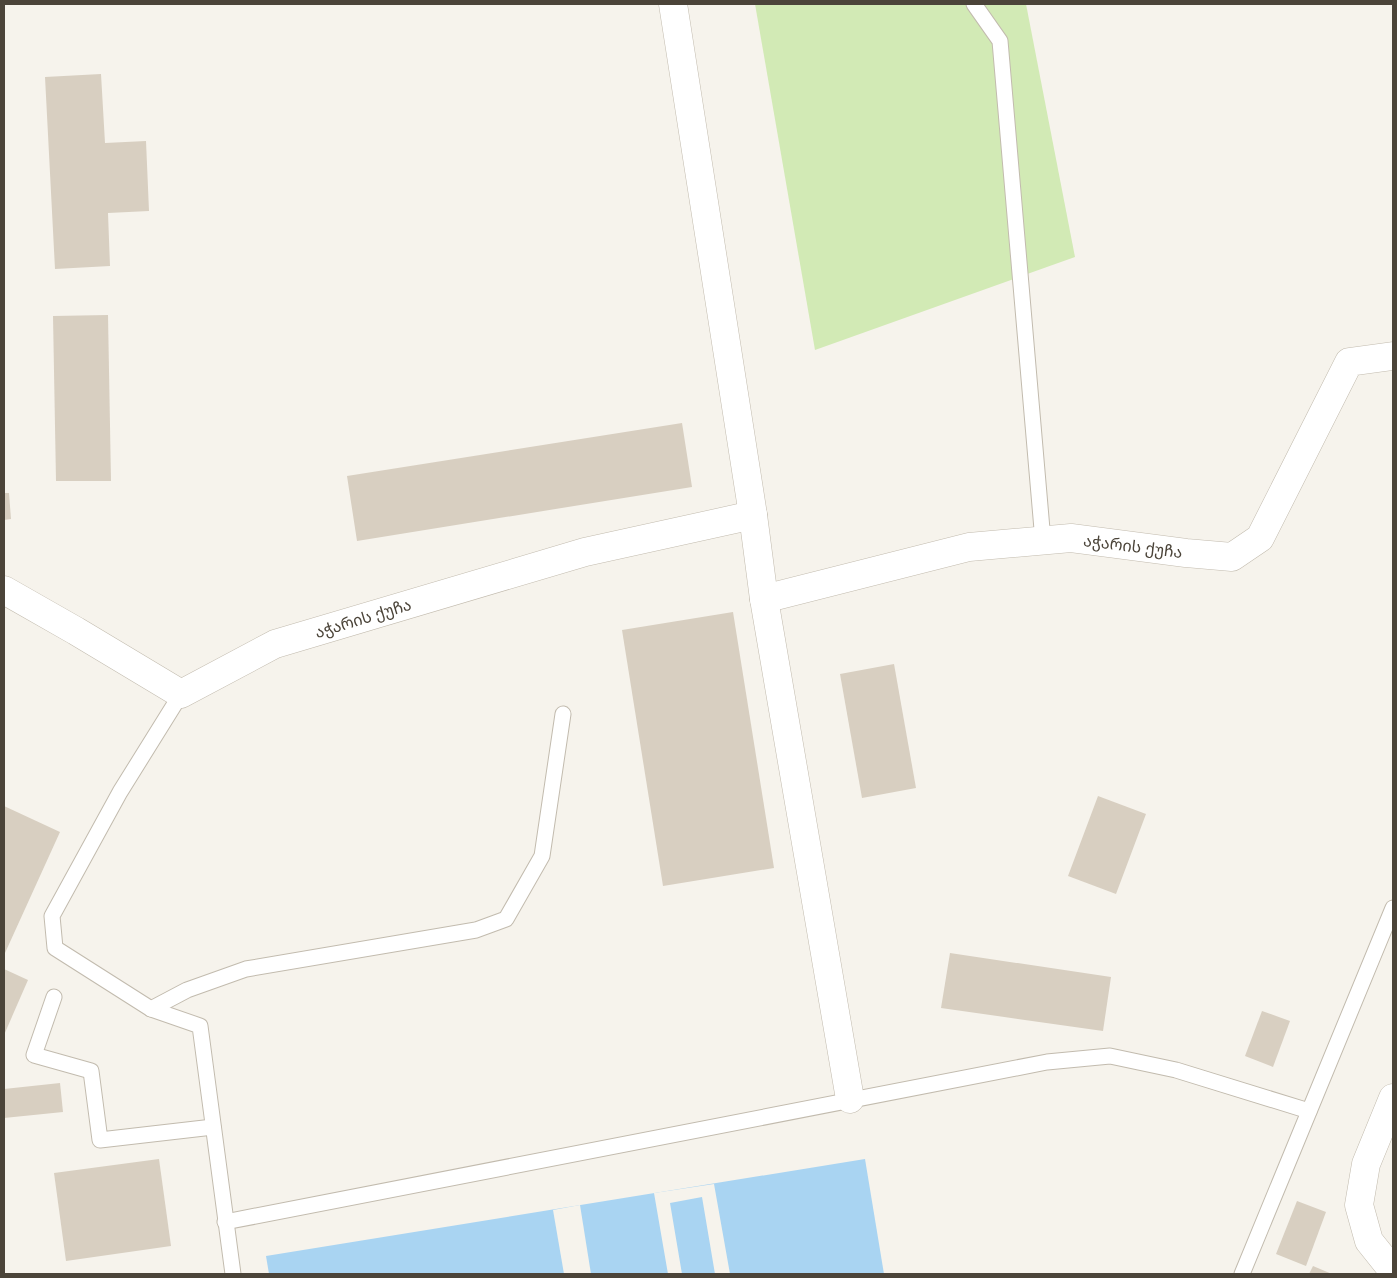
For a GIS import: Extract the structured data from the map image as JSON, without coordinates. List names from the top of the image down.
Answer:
{
  "streets": {
    "street": ["აჭარის ქუჩა"]
  }
}
